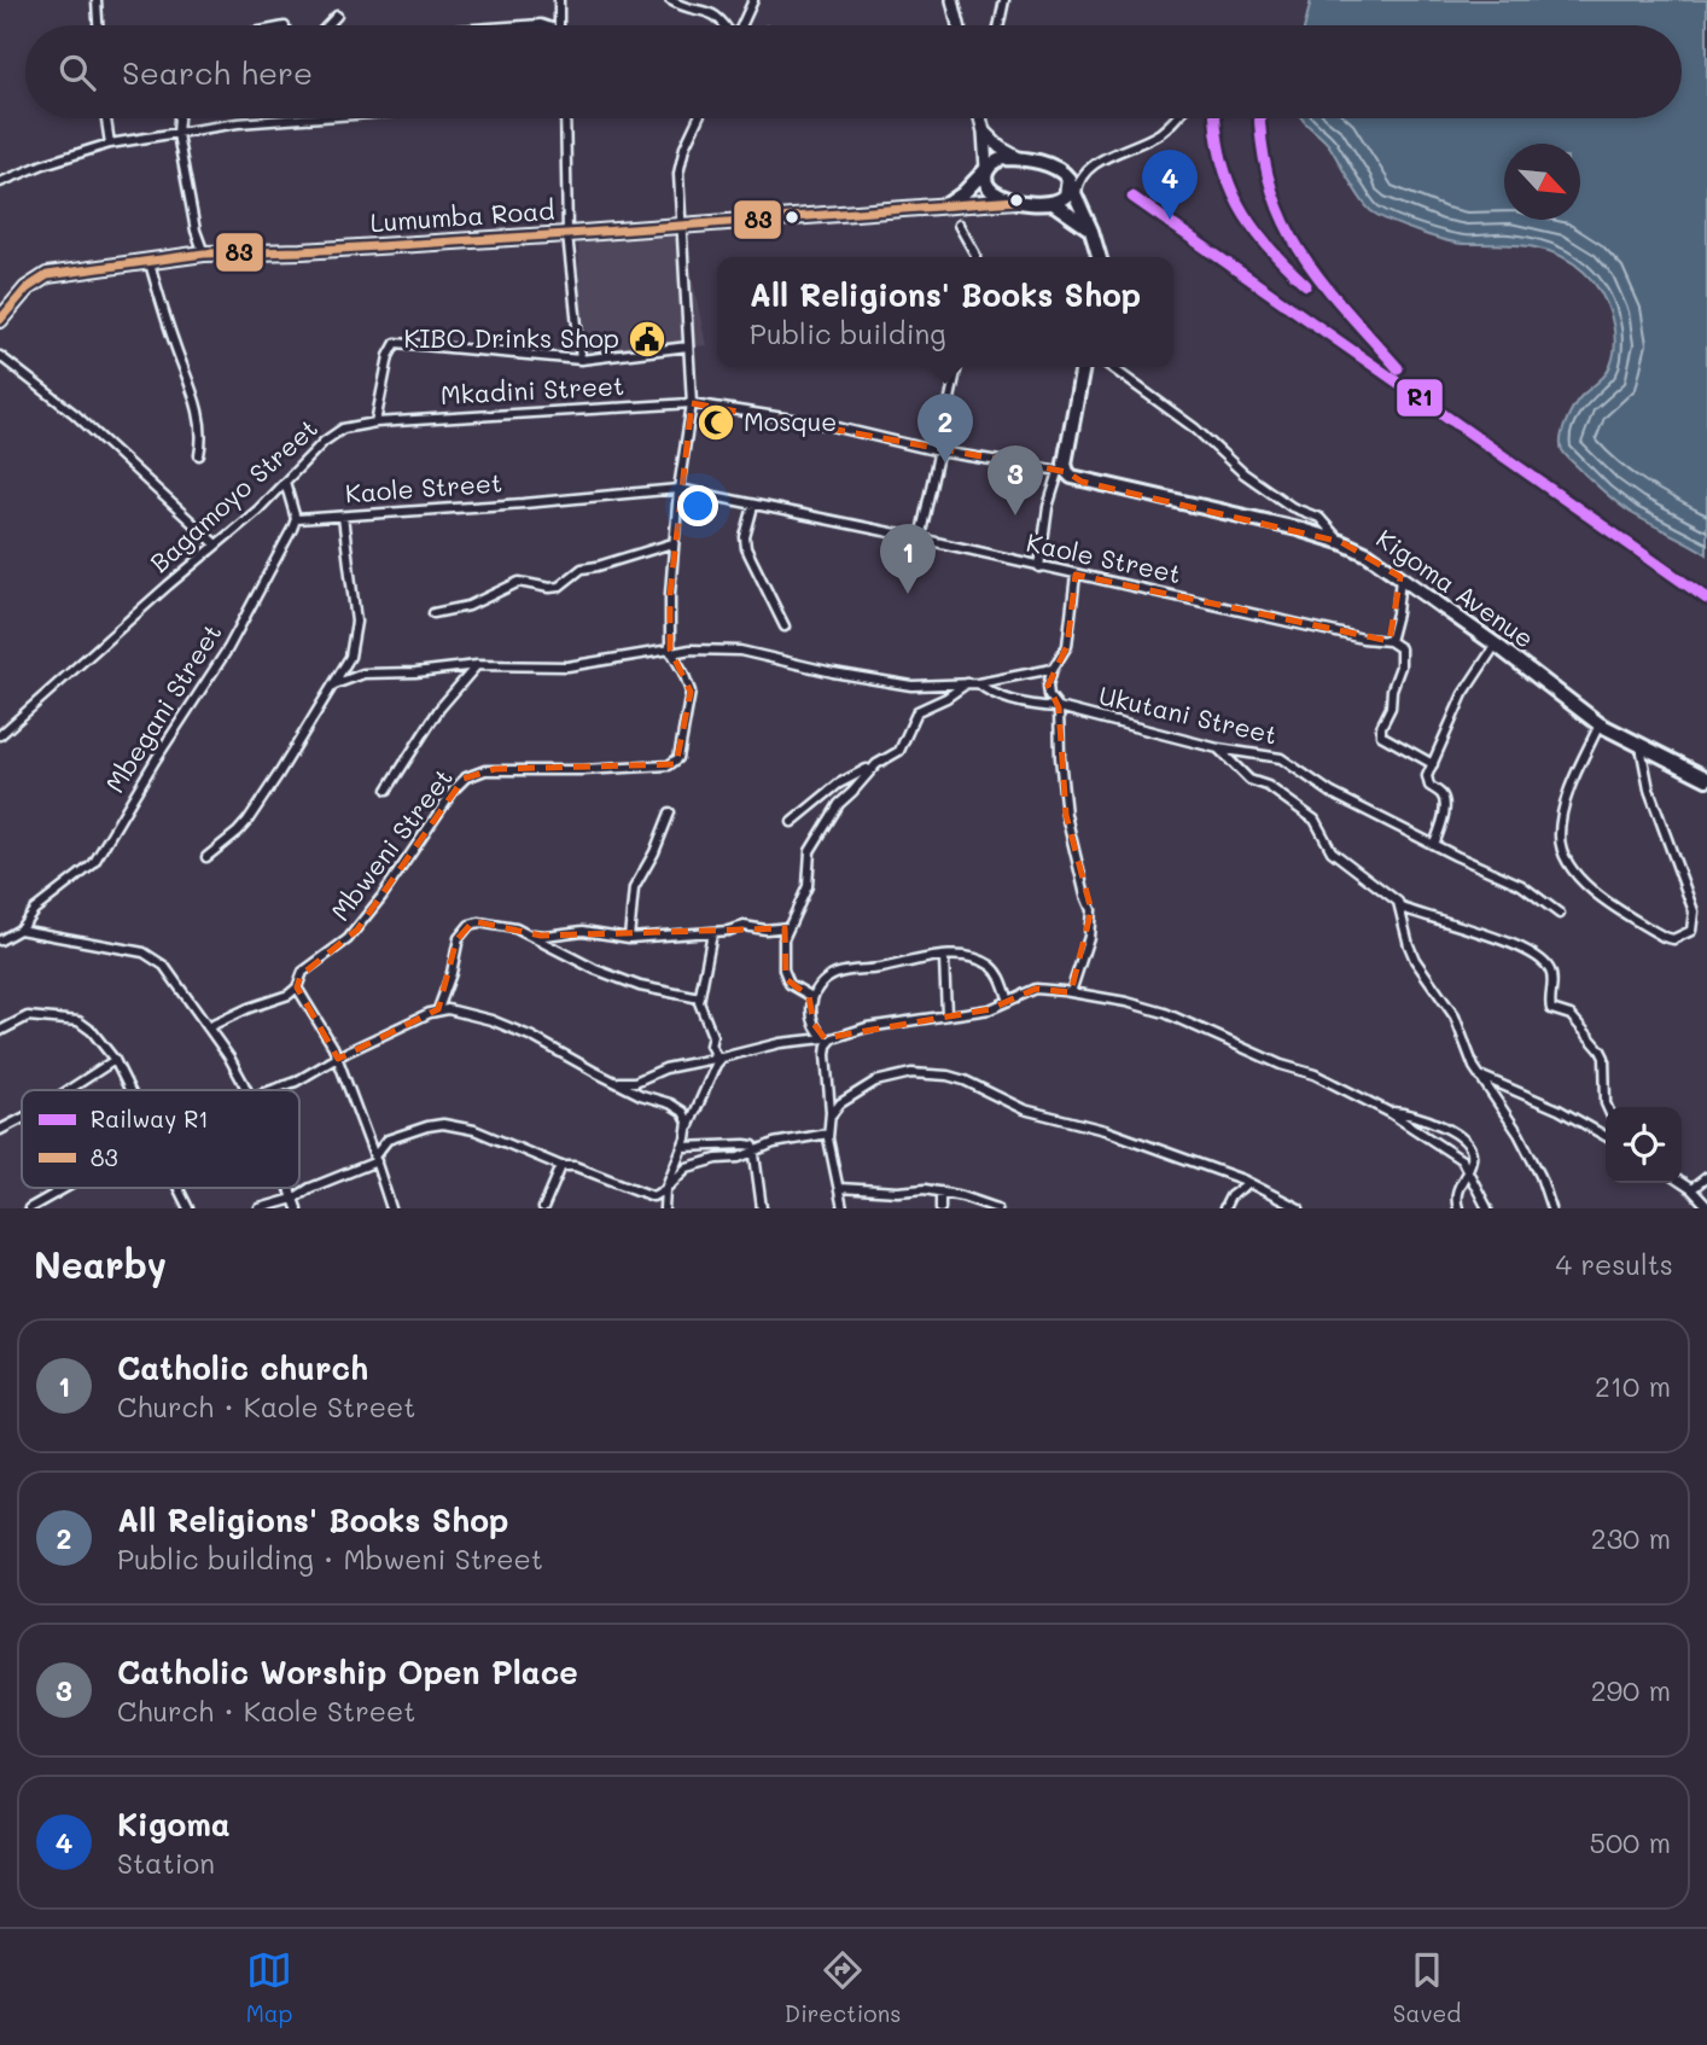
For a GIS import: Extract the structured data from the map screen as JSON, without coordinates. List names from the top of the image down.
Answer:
{
  "streets": {
    "main road": ["Lumumba Road", "Kigoma Avenue"],
    "street": [
      "Mkadini Street",
      "Kaole Street",
      "Bagamoyo Street",
      "Mbegani Street",
      "Ukutani Street",
      "Mbweni Street"
    ]
  },
  "crossings": [
    ["Lumumba Road", "Mbweni Street"],
    ["Mkadini Street", "Bagamoyo Street"],
    ["Mkadini Street", "Mbweni Street"],
    ["Kaole Street", "Mbegani Street"],
    ["Kaole Street", "Mbweni Street"]
  ],
  "places": {
    "public building": ["KIBO Drinks Shop"],
    "mosque": ["Mosque"]
  },
  "lines": ["rail line R1", "transit line 83"],
  "legend": ["Railway R1", "83"],
  "north": "bottom right",
  "page": {
    "search": "Search here",
    "pins": [
      "4",
      "2",
      "3",
      "1"
    ],
    "popup": ["All Religions' Books Shop", "Public building"],
    "heading": ["Nearby", "4 results"],
    "list": [
      {
        "mark": "1",
        "name": "Catholic church",
        "note": "Church · Kaole Street",
        "value": "210 m"
      },
      {
        "mark": "2",
        "name": "All Religions' Books Shop",
        "note": "Public building · Mbweni Street",
        "value": "230 m"
      },
      {
        "mark": "3",
        "name": "Catholic Worship Open Place",
        "note": "Church · Kaole Street",
        "value": "290 m"
      },
      {
        "mark": "4",
        "name": "Kigoma",
        "note": "Station",
        "value": "500 m"
      }
    ],
    "nav": ["Map", "Directions", "Saved"]
  }
}
